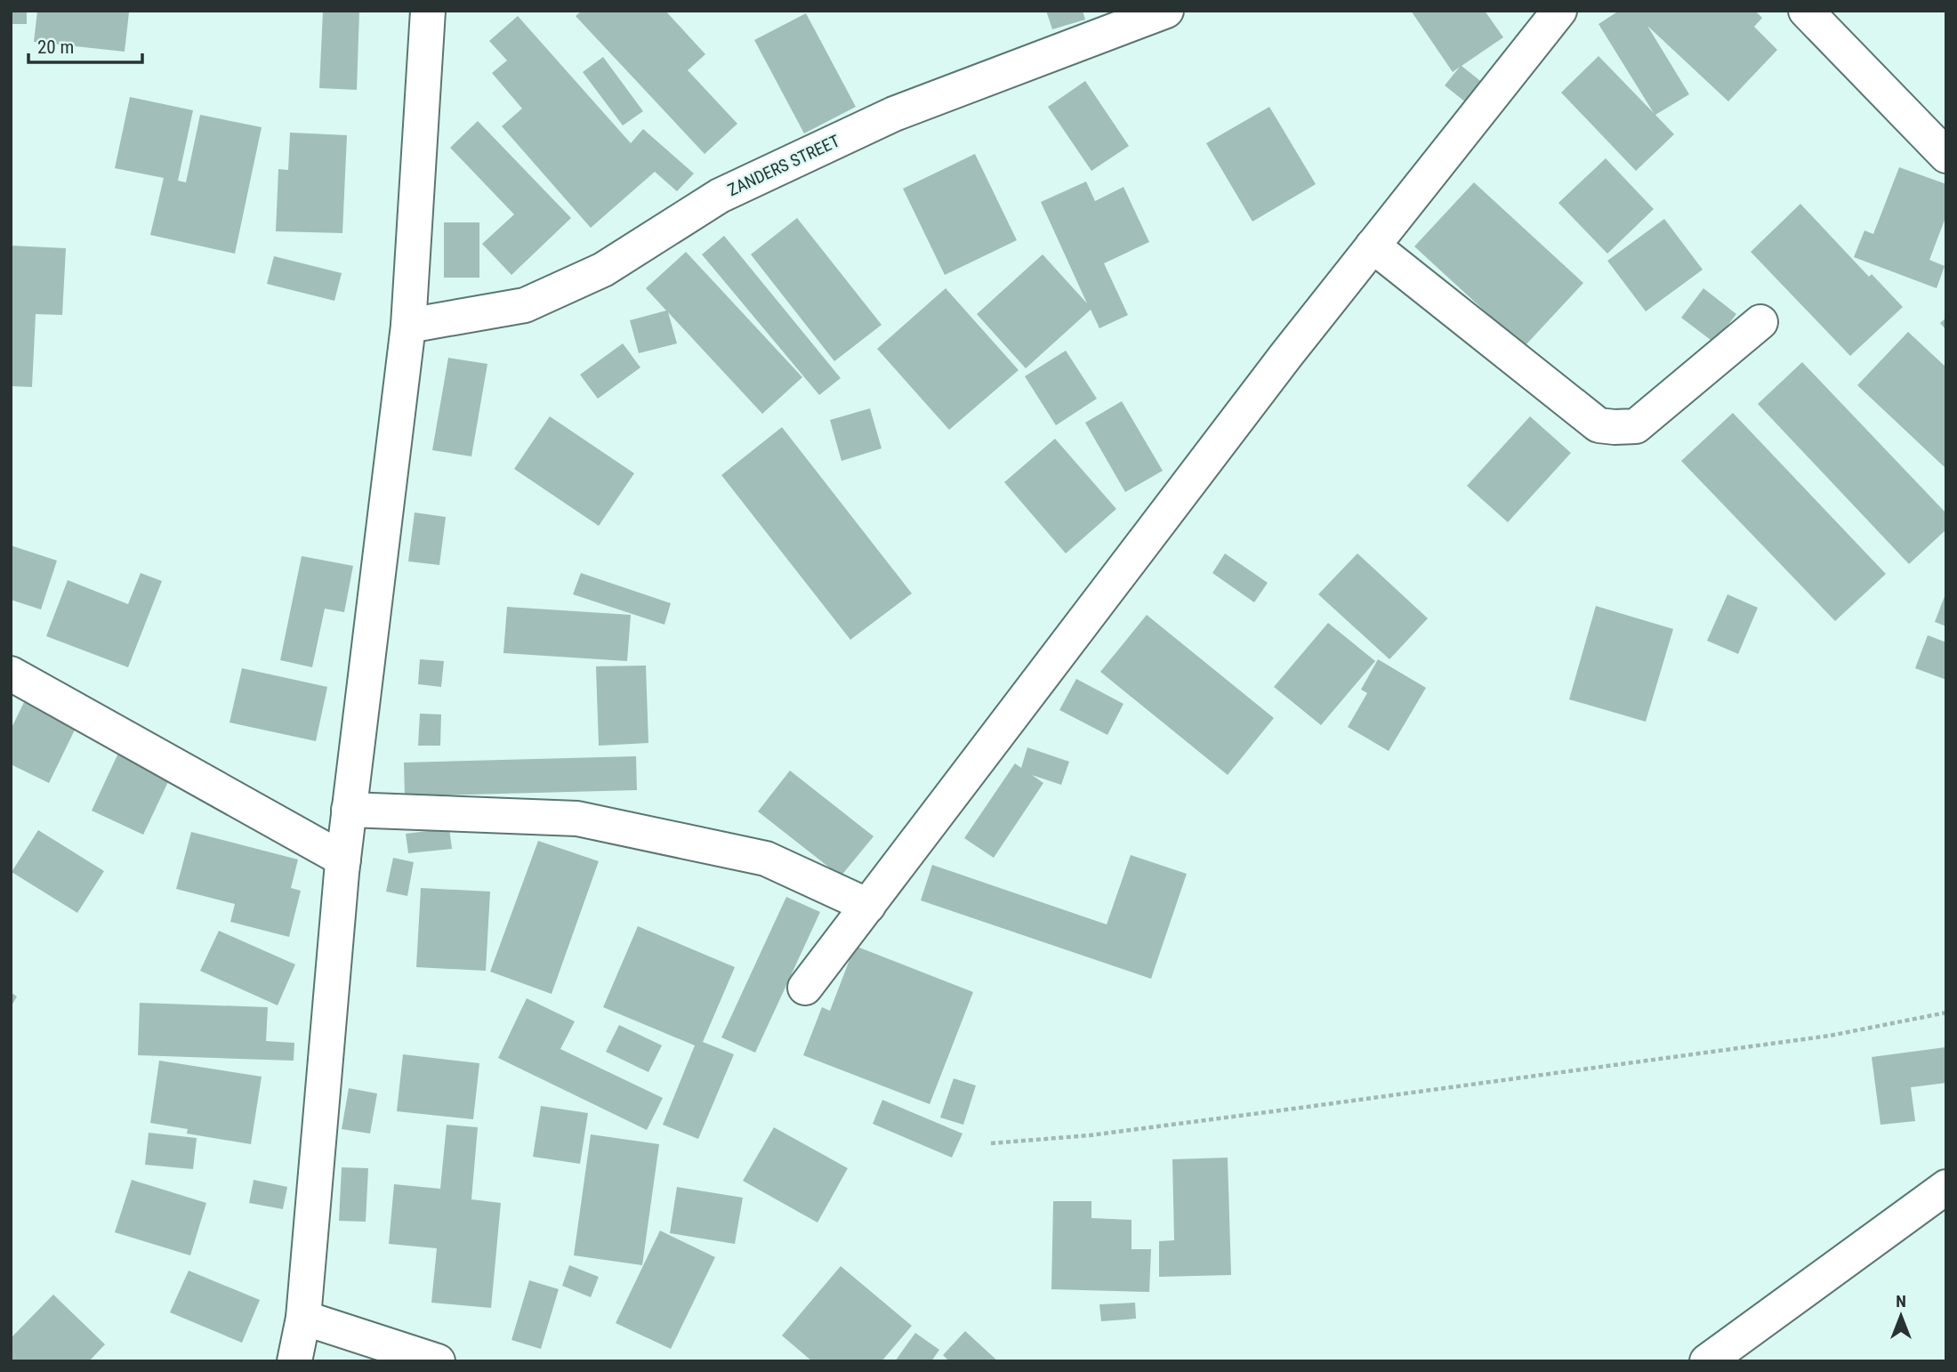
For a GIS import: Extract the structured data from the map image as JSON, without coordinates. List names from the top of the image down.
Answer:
{
  "streets": {
    "street": ["ZANDERS STREET"]
  },
  "scale_bar": "20 m",
  "north": "top"
}
